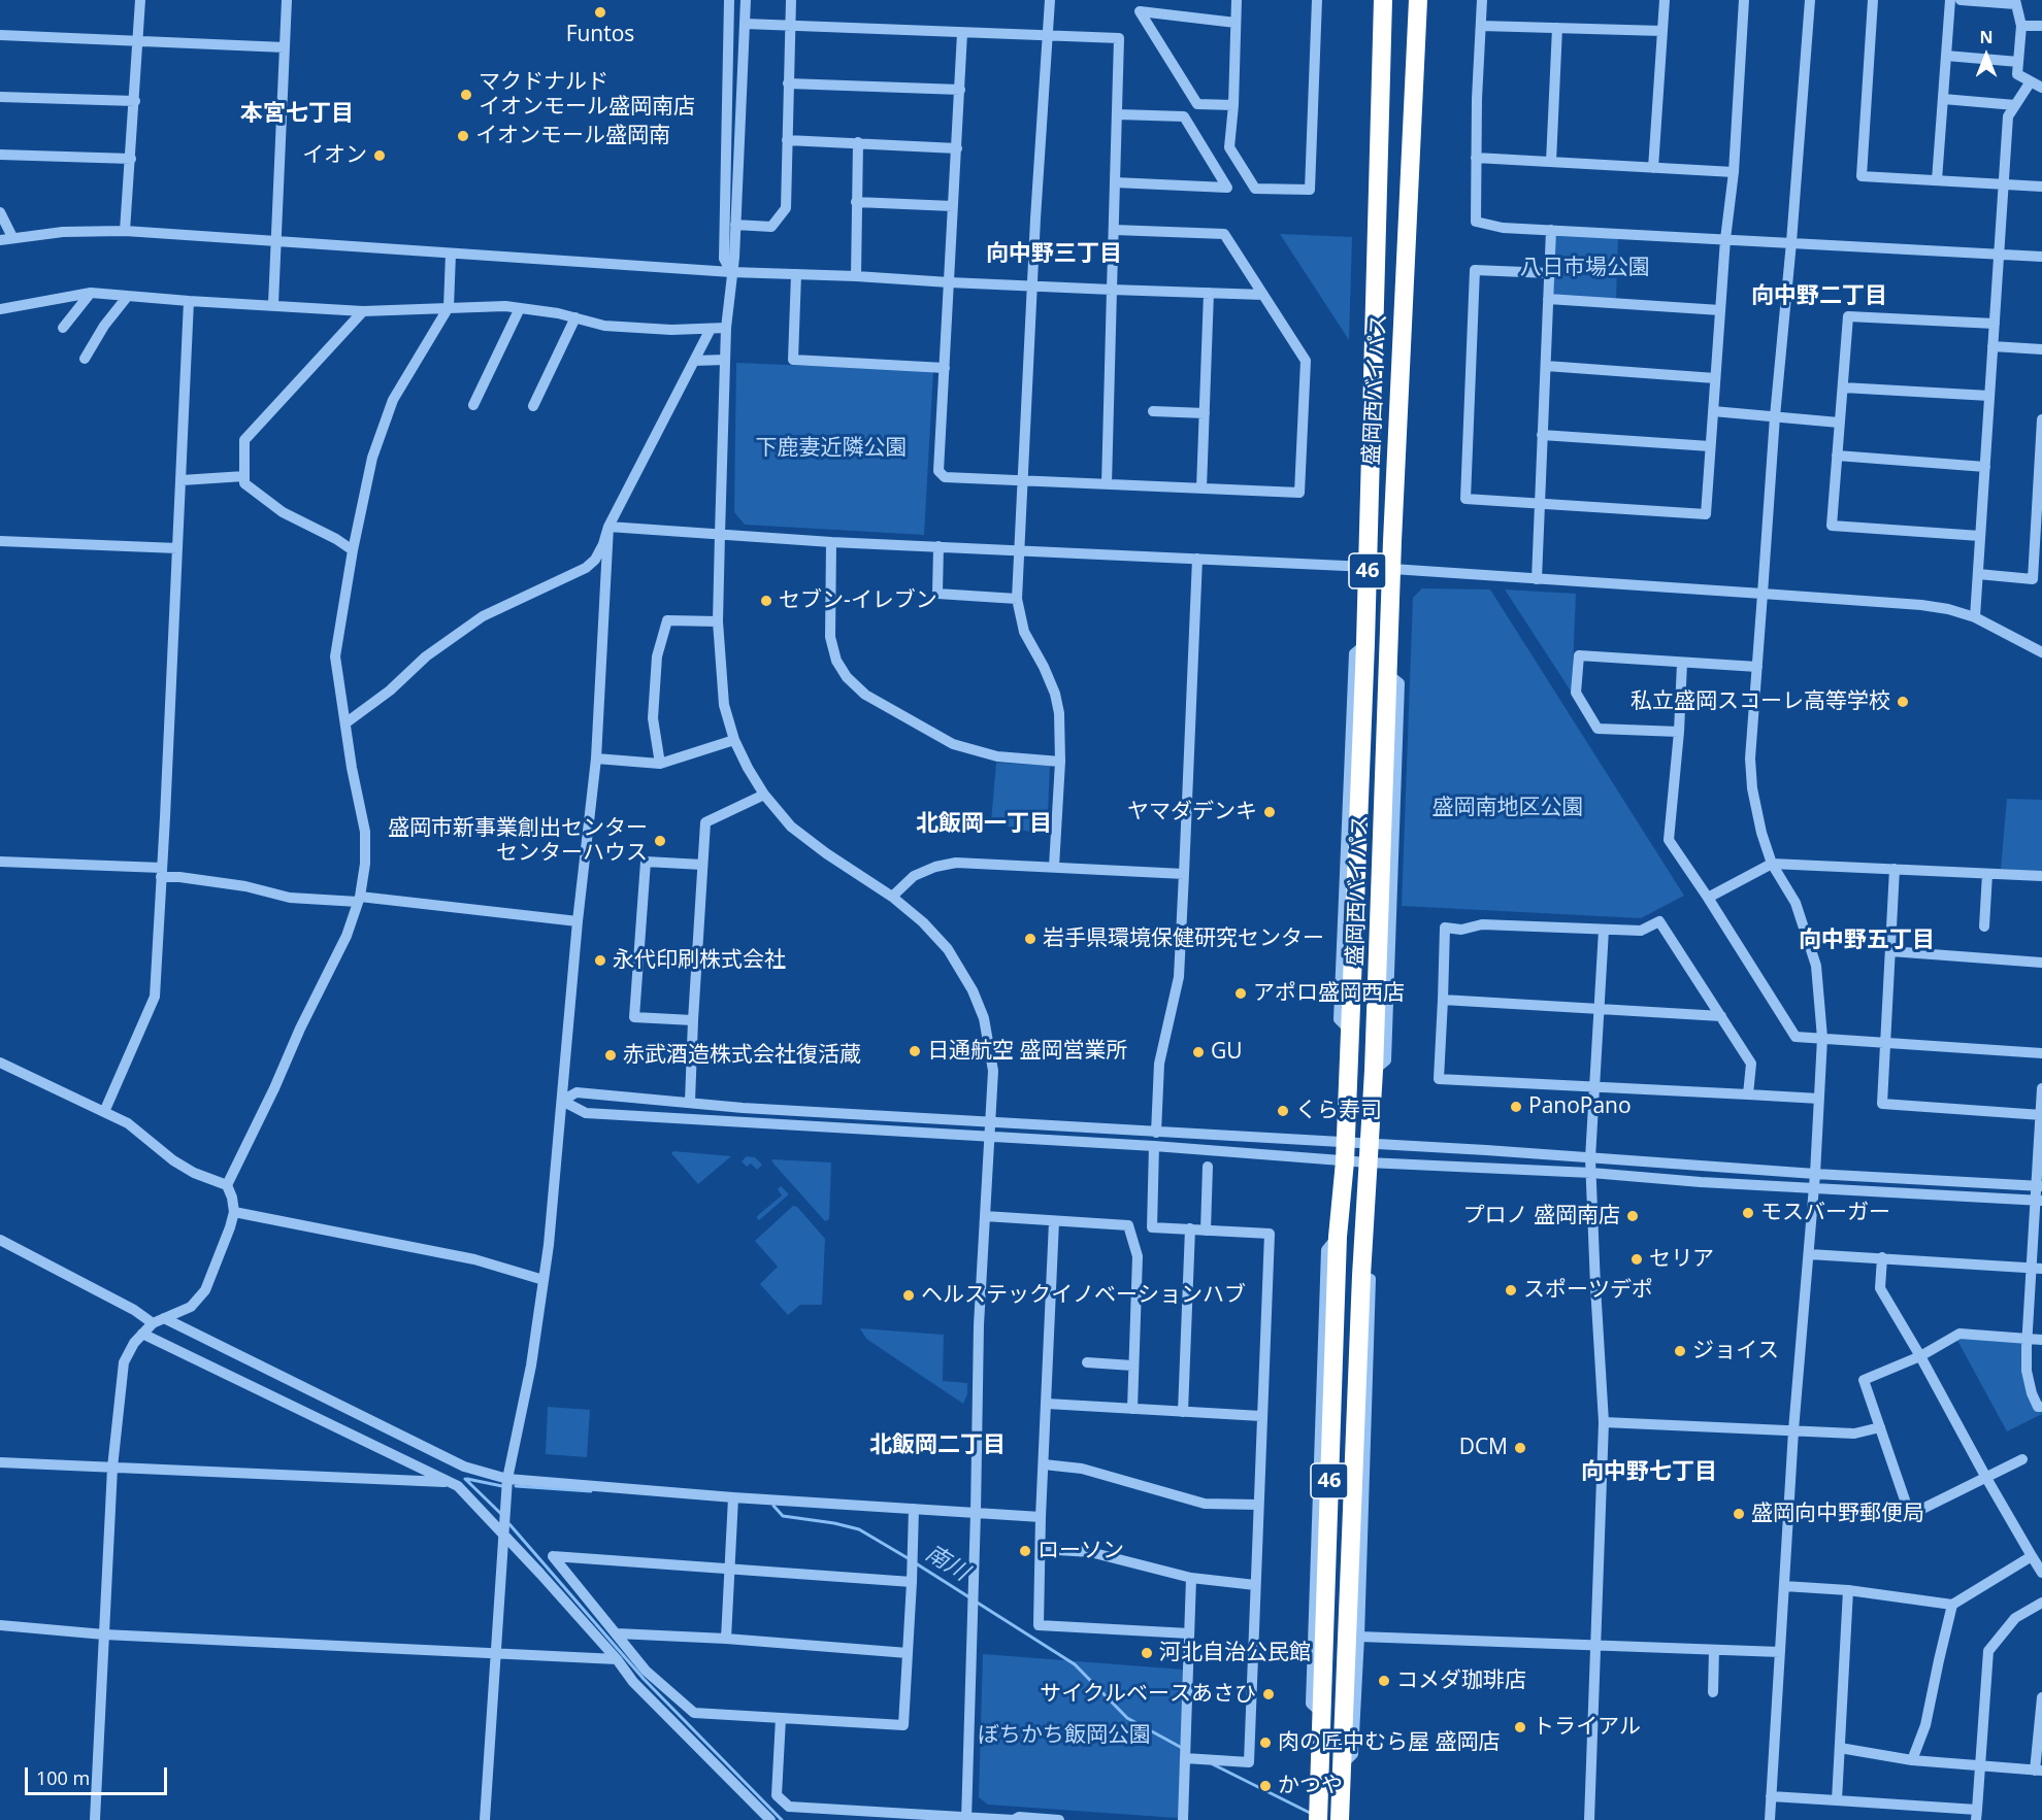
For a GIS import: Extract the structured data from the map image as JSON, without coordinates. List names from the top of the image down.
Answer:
{
  "streets": {
    "highway": ["盛岡西バイパス", "46"]
  },
  "districts": [
    "本宮七丁目",
    "向中野三丁目",
    "向中野二丁目",
    "北飯岡一丁目",
    "向中野五丁目",
    "北飯岡二丁目",
    "向中野七丁目"
  ],
  "water": ["南川"],
  "parks": [
    "八日市場公園",
    "下鹿妻近隣公園",
    "盛岡南地区公園",
    "ぼちかち飯岡公園"
  ],
  "places": [
    "Funtos",
    "マクドナルド イオンモール盛岡南店",
    "イオンモール盛岡南",
    "イオン",
    "セブン-イレブン",
    "私立盛岡スコーレ高等学校",
    "ヤマダデンキ",
    "盛岡市新事業創出センター センターハウス",
    "岩手県環境保健研究センター",
    "永代印刷株式会社",
    "アポロ盛岡西店",
    "日通航空 盛岡営業所",
    "GU",
    "赤武酒造株式会社復活蔵",
    "PanoPano",
    "くら寿司",
    "モスバーガー",
    "プロノ 盛岡南店",
    "セリア",
    "スポーツデポ",
    "ヘルステックイノベーションハブ",
    "ジョイス",
    "DCM",
    "盛岡向中野郵便局",
    "ローソン",
    "河北自治公民館",
    "コメダ珈琲店",
    "サイクルベースあさひ",
    "トライアル",
    "肉の匠中むら屋 盛岡店",
    "かつや"
  ],
  "scale_bar": "100 m",
  "north": "top"
}
